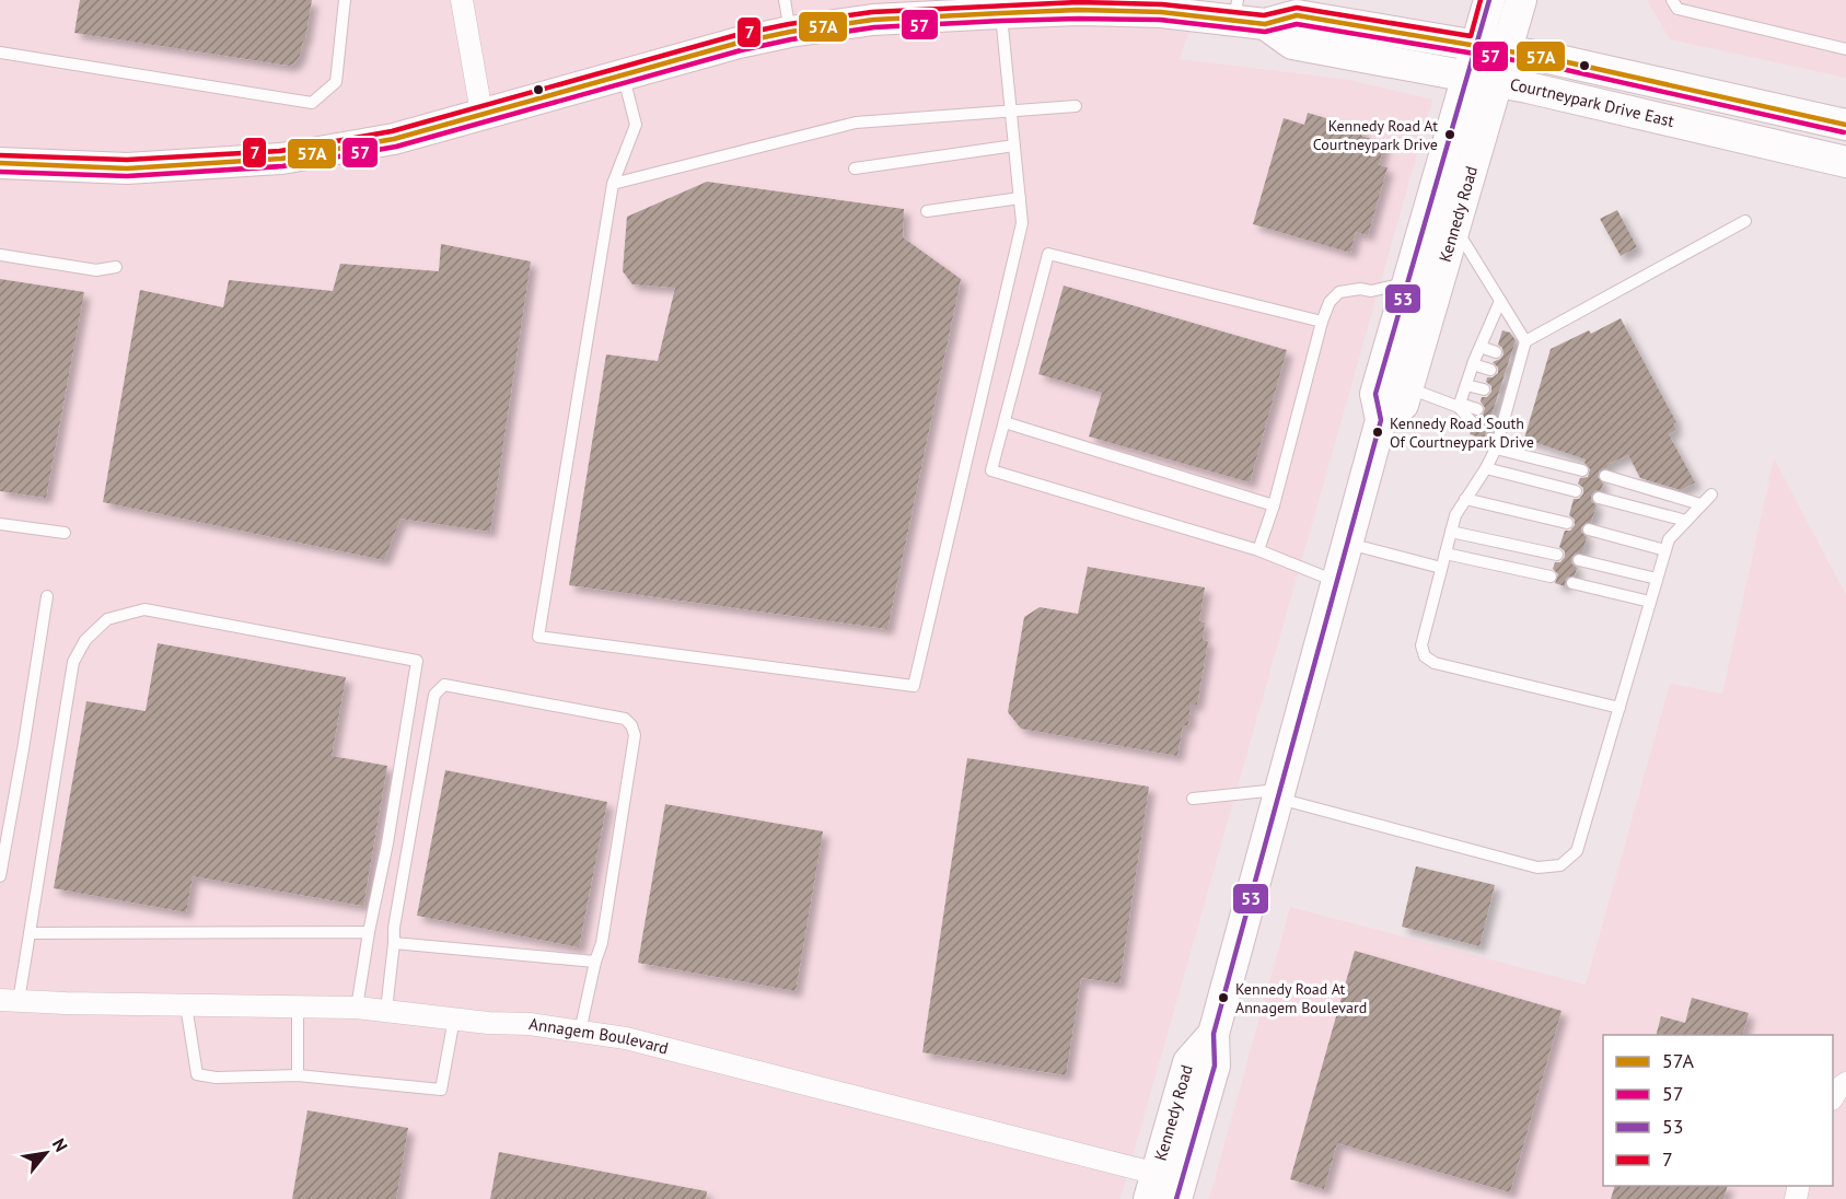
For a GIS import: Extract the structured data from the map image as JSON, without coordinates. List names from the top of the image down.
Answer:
{
  "streets": {
    "main road": ["Courtneypark Drive East", "Kennedy Road"],
    "street": ["Annagem Boulevard"]
  },
  "crossings": [
    ["Courtneypark Drive East", "Kennedy Road"],
    ["Kennedy Road", "Annagem Boulevard"]
  ],
  "places": ["Kennedy Road At Courtneypark Drive", "Kennedy Road South Of Courtneypark Drive", "Kennedy Road At Annagem Boulevard"],
  "lines": [
    "transit line 53",
    "transit line 7",
    "transit line 57A",
    "transit line 57"
  ],
  "legend": [
    "57A",
    "57",
    "53",
    "7"
  ],
  "north": "top right"
}
